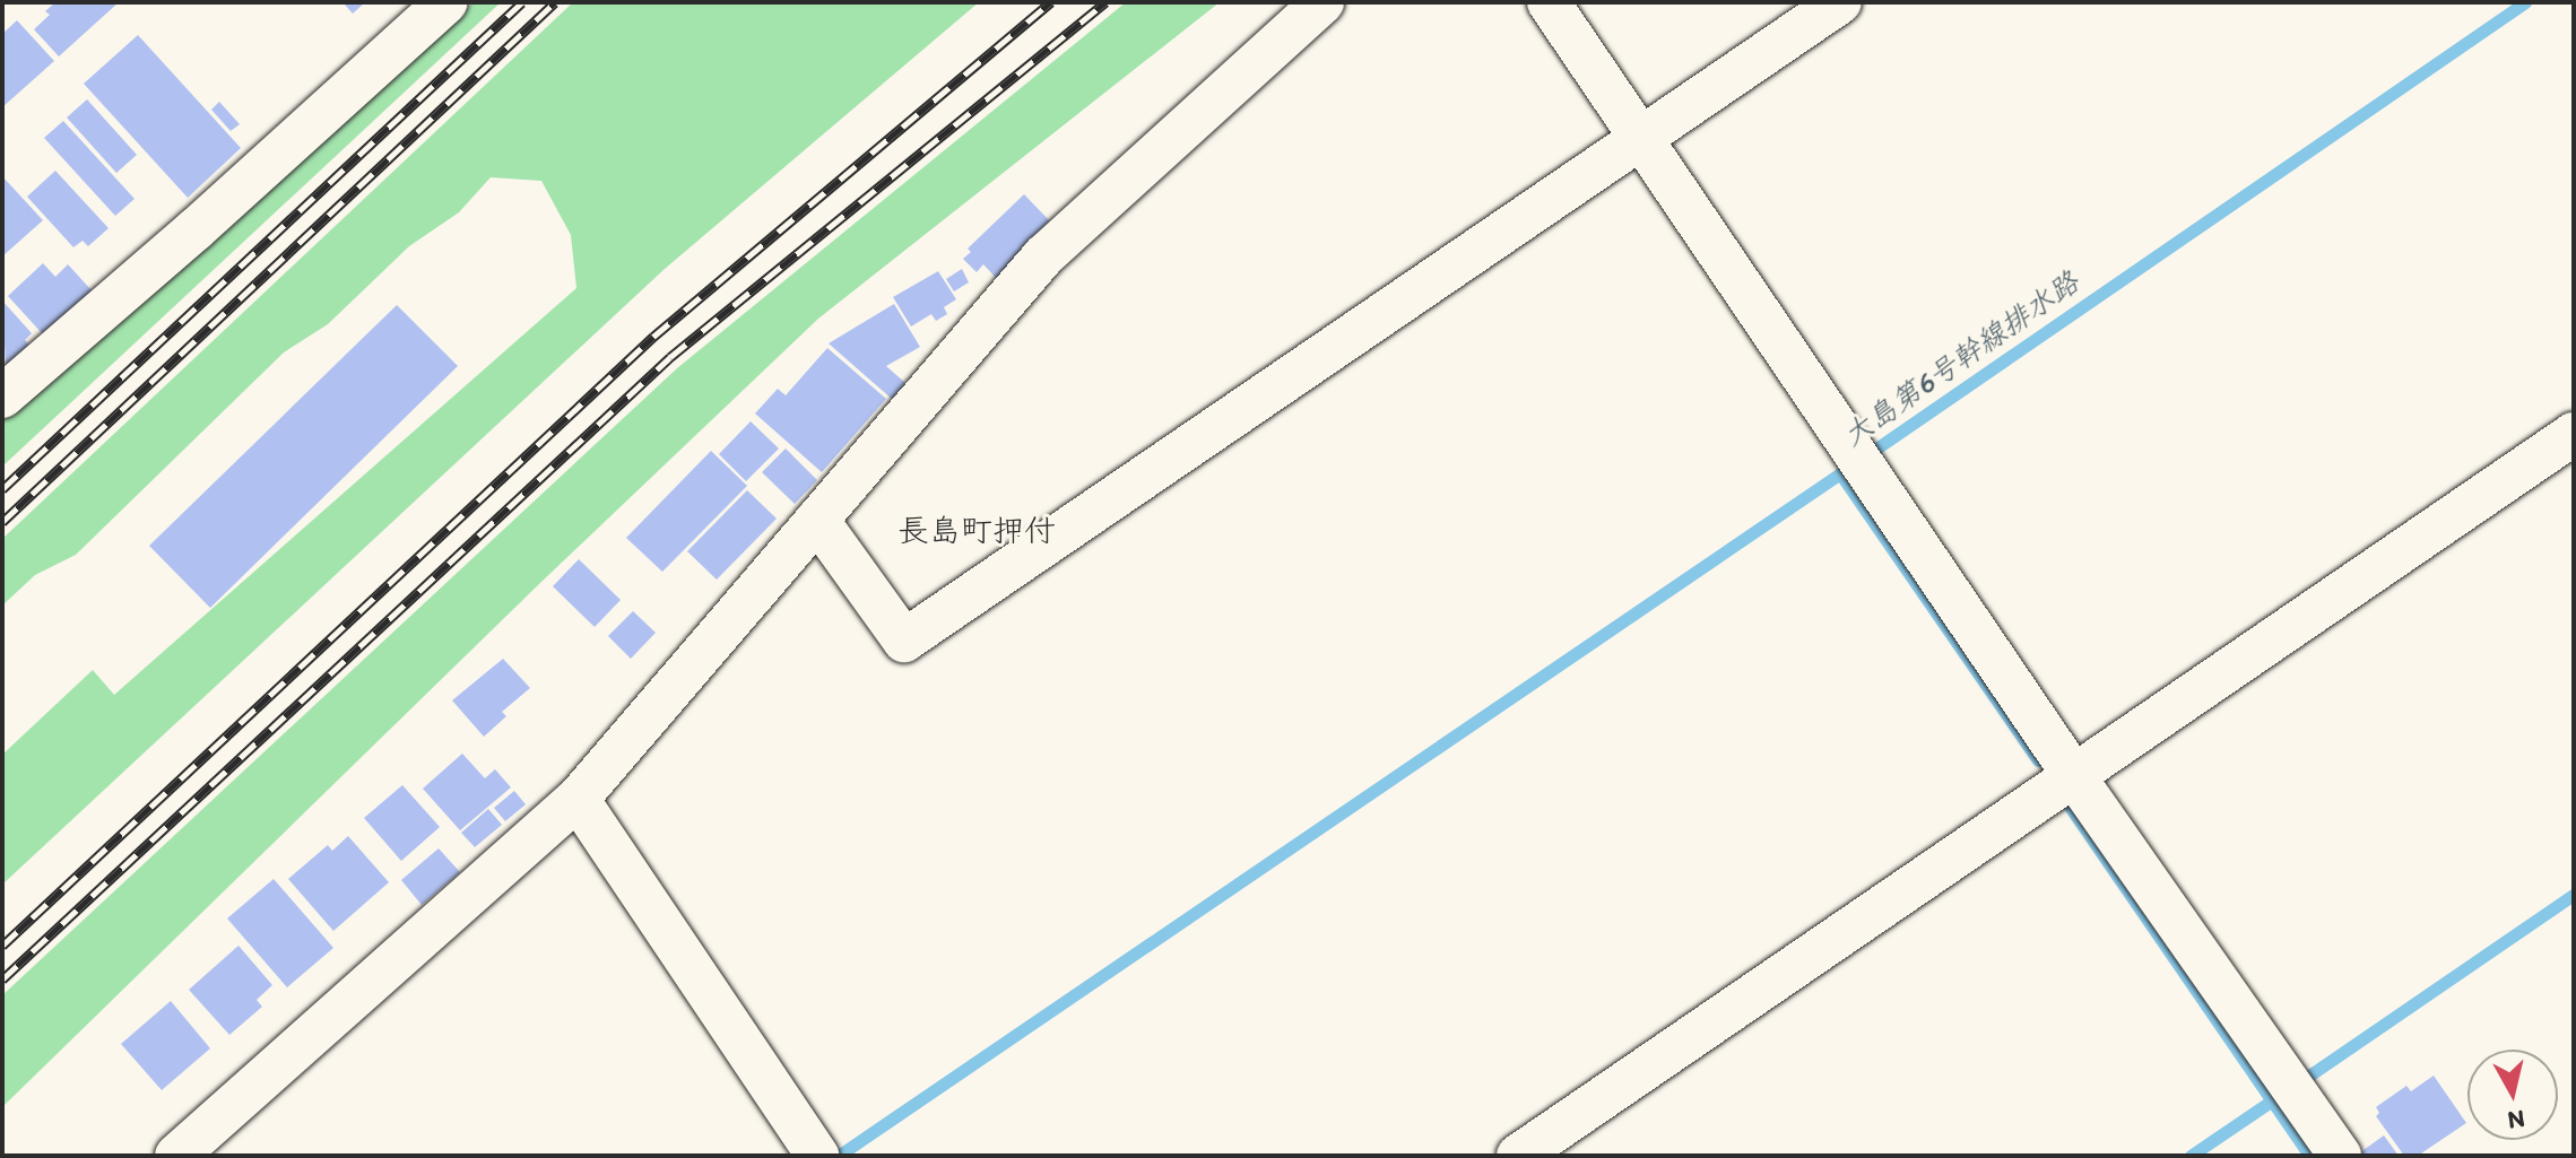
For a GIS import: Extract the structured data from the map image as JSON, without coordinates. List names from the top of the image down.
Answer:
{
  "districts": ["長島町押付"],
  "water": ["大島第6号幹線排水路"],
  "north": "bottom"
}
